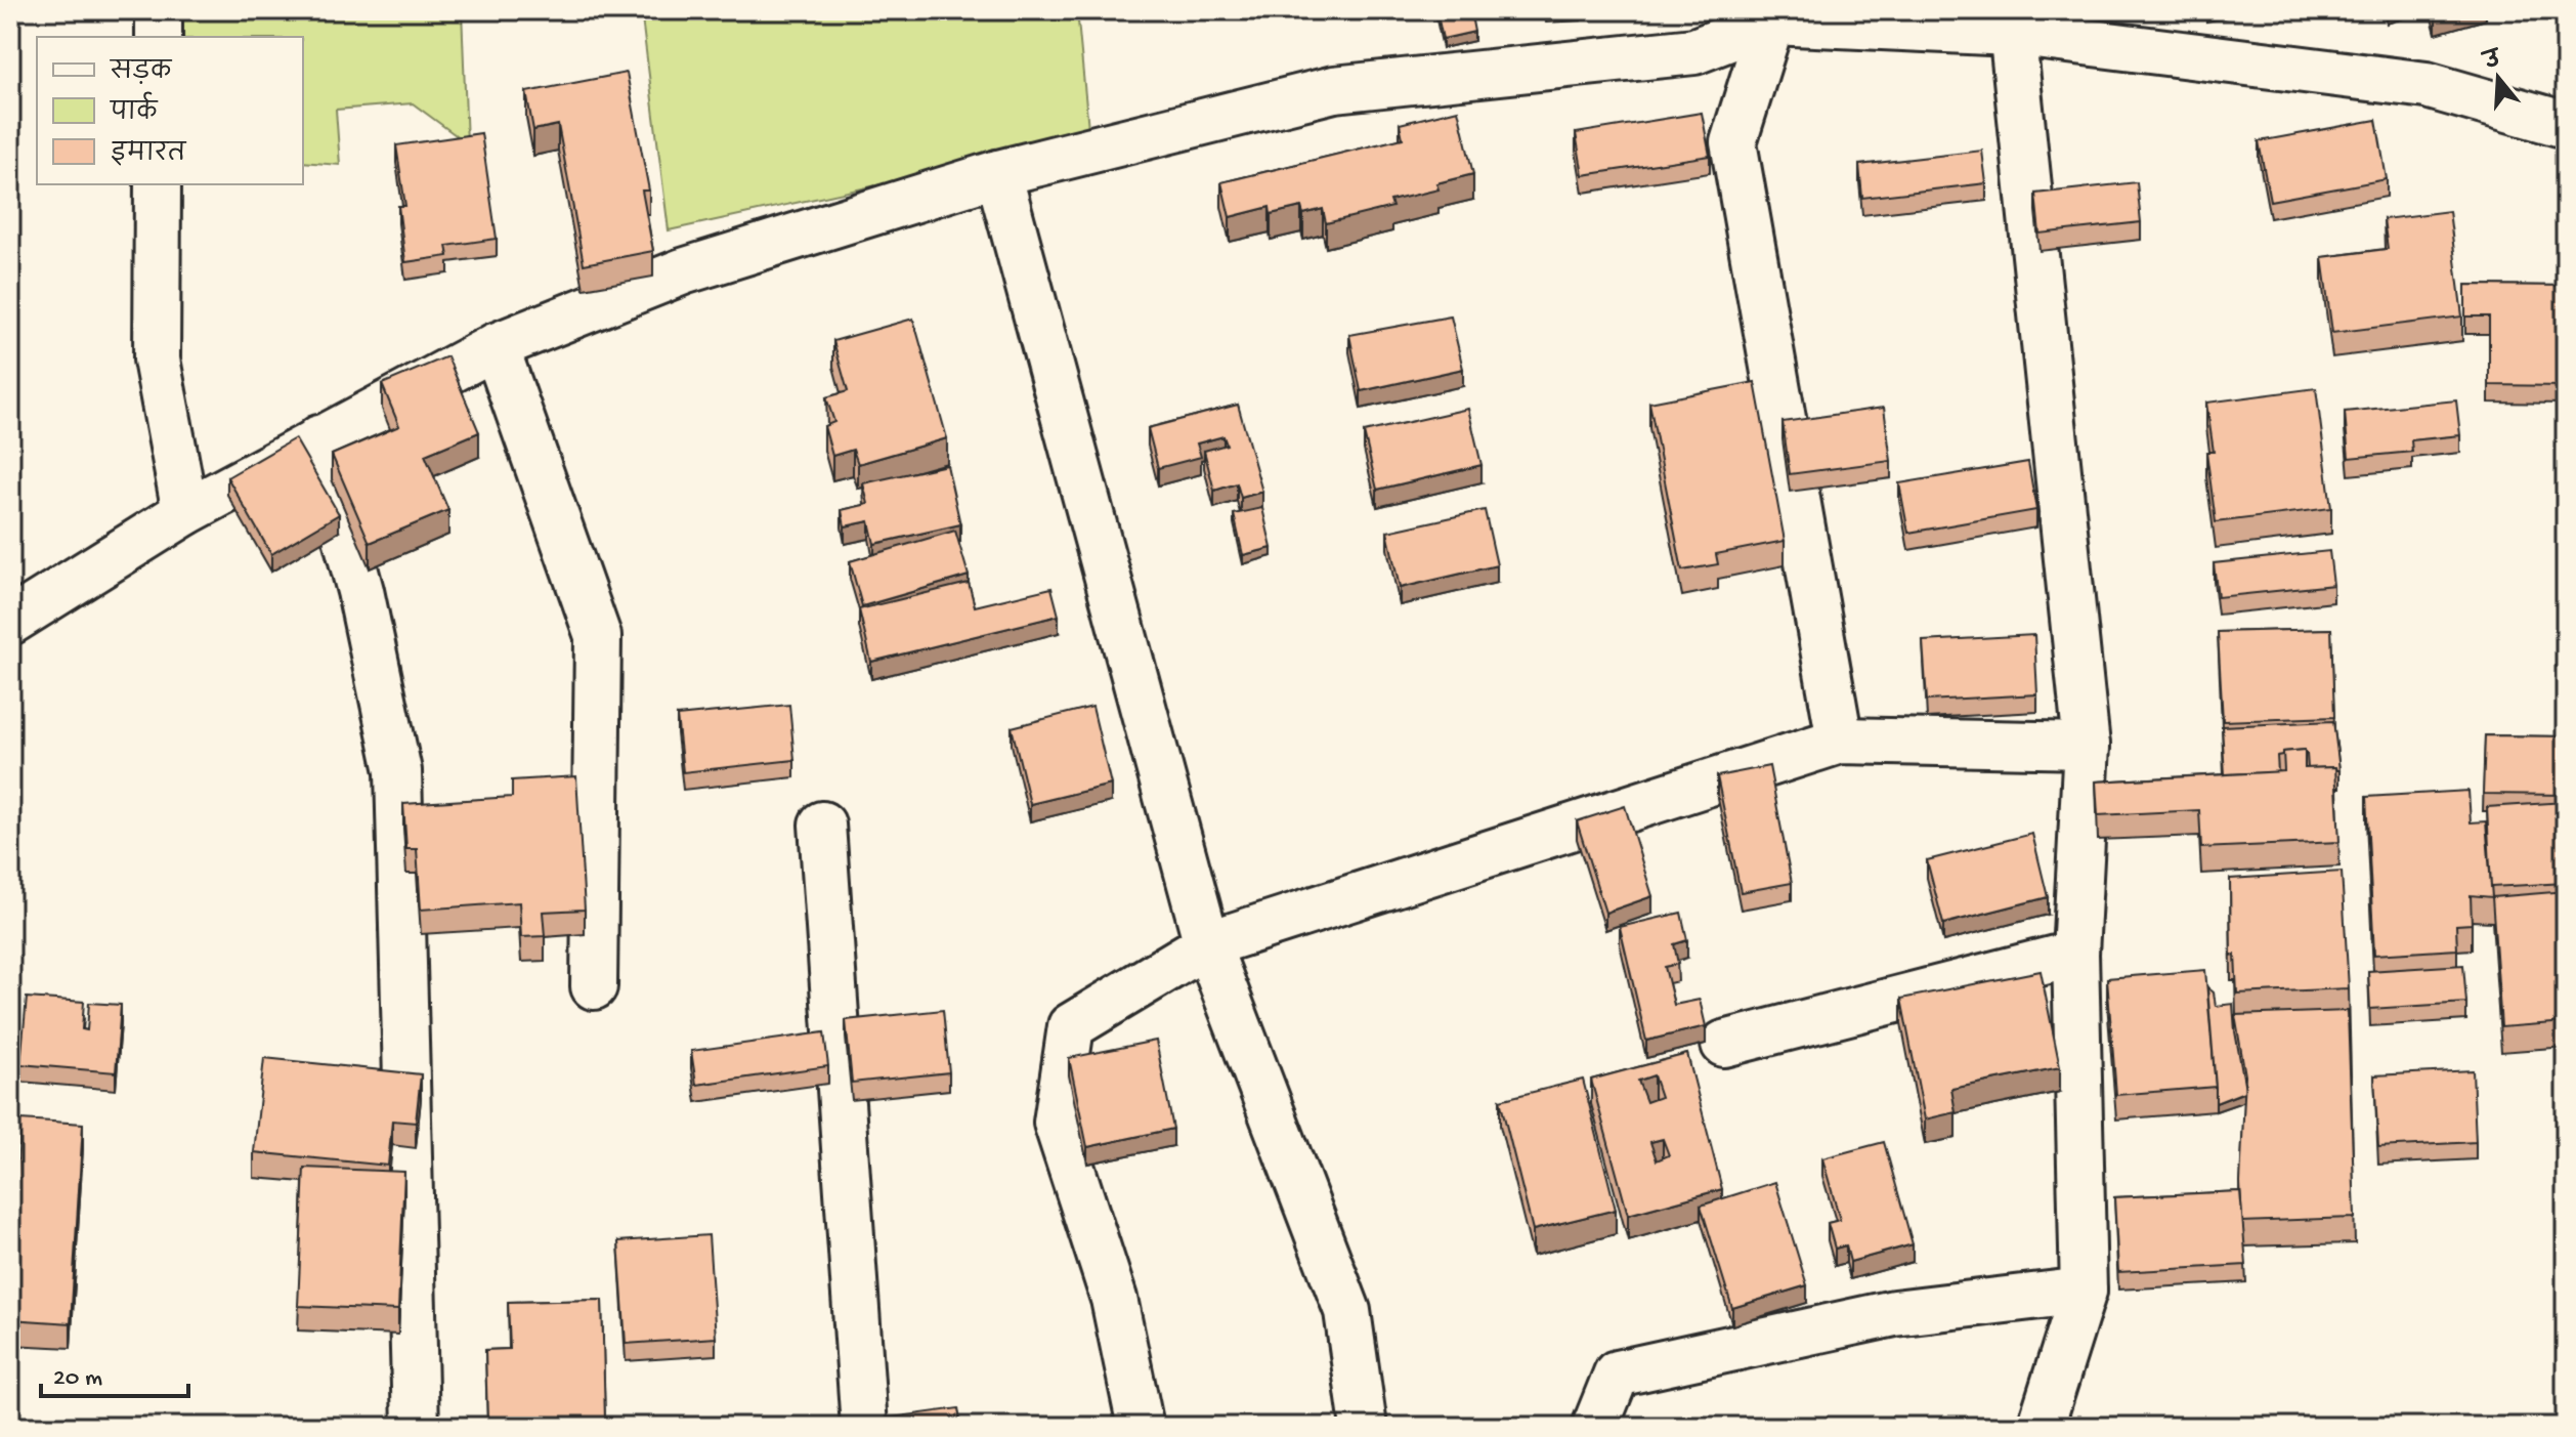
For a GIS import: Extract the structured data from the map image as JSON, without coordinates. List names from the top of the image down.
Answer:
{
  "legend": ["सड़क", "पार्क", "इमारत"],
  "scale_bar": "20 m",
  "north": "top"
}
